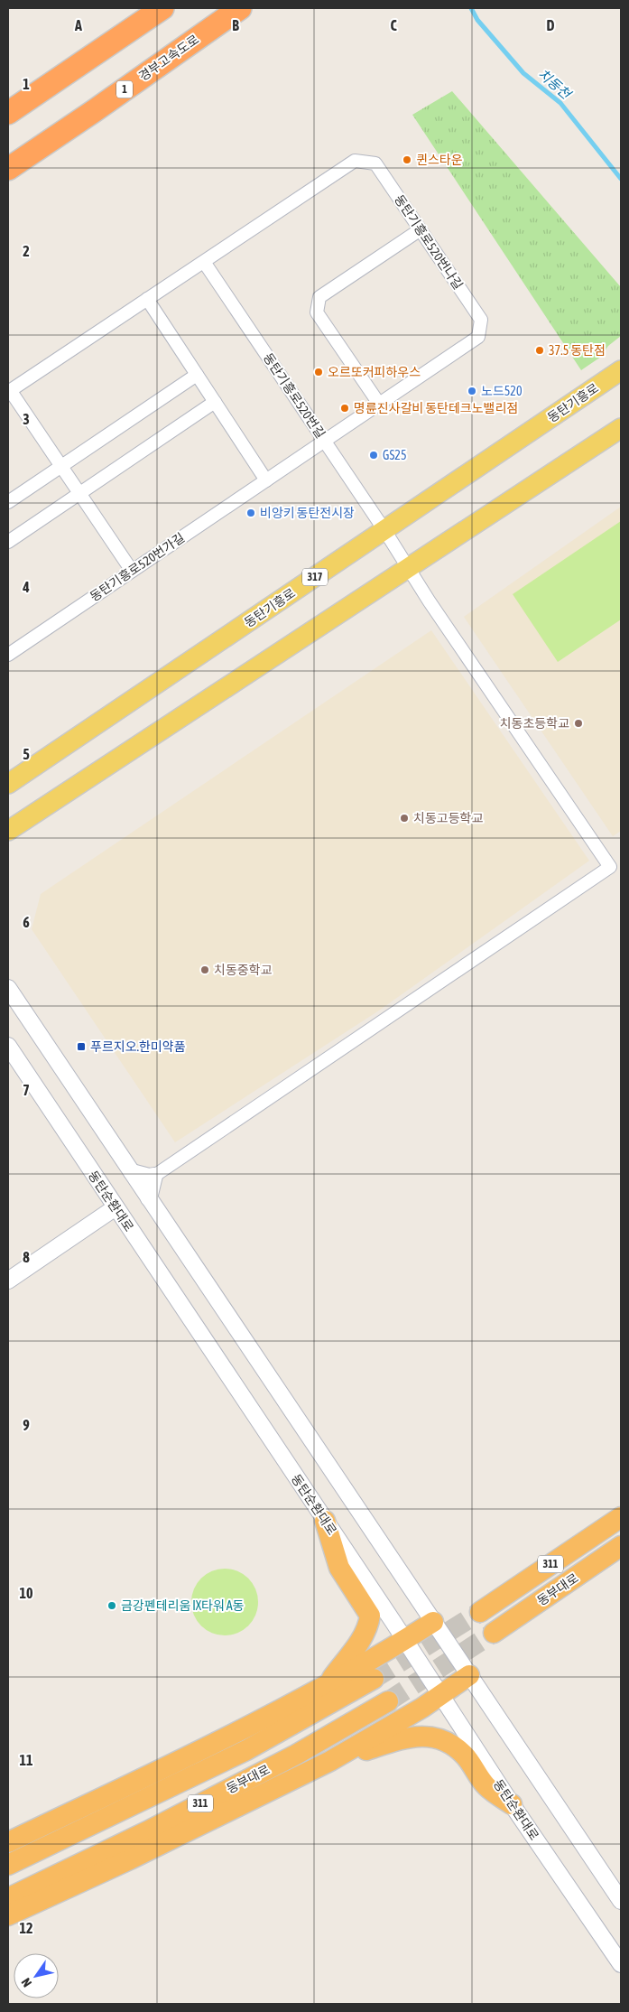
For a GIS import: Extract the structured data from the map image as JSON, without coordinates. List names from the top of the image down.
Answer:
{
  "streets": {
    "highway": [
      "경부고속도로",
      "1",
      "311",
      "동부대로"
    ],
    "main road": ["동탄기흥로", "317"],
    "street": [
      "동탄기흥로520번나길",
      "동탄기흥로520번길",
      "동탄기흥로520번가길",
      "동탄순환대로"
    ]
  },
  "crossings": [
    ["동탄기흥로520번나길", "동탄기흥로520번길"],
    ["동탄기흥로520번나길", "동탄기흥로520번가길"],
    ["동탄기흥로520번길", "동탄기흥로"],
    ["동탄기흥로520번길", "동탄기흥로520번가길"]
  ],
  "water": ["치동천"],
  "places": {
    "other": [
      "퀸스타운",
      "37.5 동탄점",
      "오르또커피하우스",
      "노드520",
      "명륜진사갈비 동탄테크노밸리점",
      "GS25",
      "비앙키 동탄전시장",
      "치동초등학교",
      "치동고등학교",
      "치동중학교",
      "금강펜테리움 IX타워 A동"
    ],
    "transit": ["푸르지오.한미약품"]
  },
  "north": "bottom left",
  "grid": {
    "columns": [
      "A",
      "B",
      "C",
      "D"
    ],
    "rows": [
      "1",
      "2",
      "3",
      "4",
      "5",
      "6",
      "7",
      "8",
      "9",
      "10",
      "11",
      "12"
    ]
  }
}
